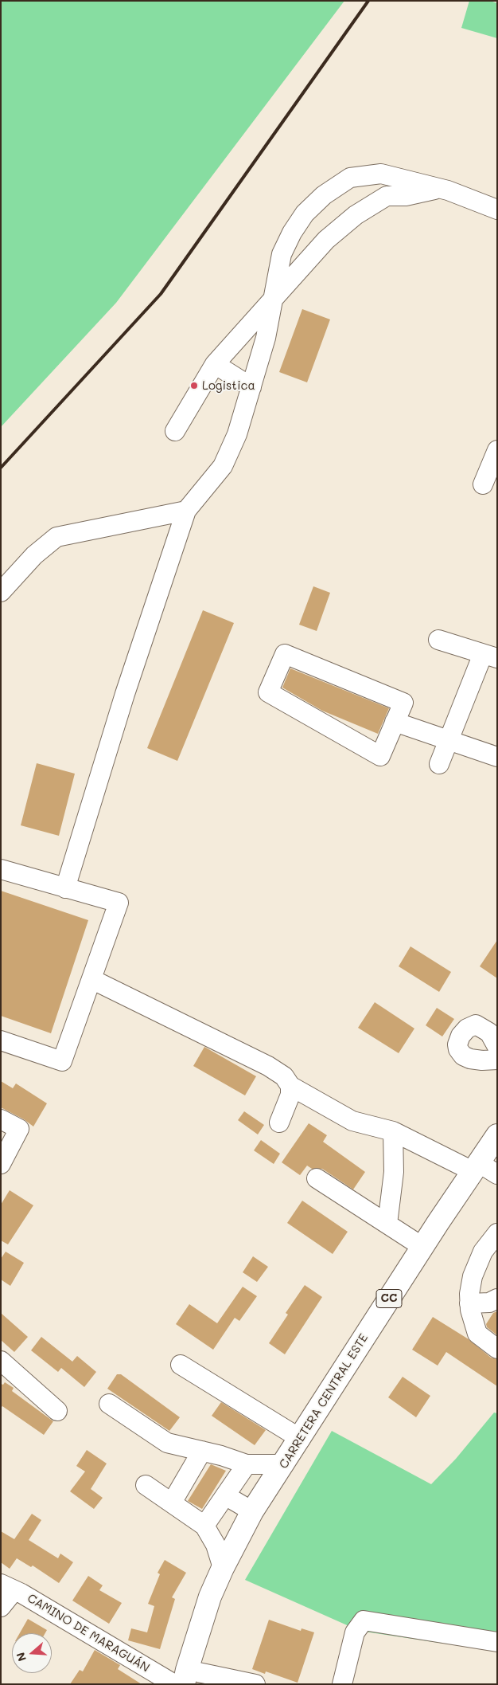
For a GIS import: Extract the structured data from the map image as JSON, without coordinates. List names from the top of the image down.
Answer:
{
  "streets": {
    "main road": ["CC", "CARRETERA CENTRAL ESTE"],
    "street": ["CAMINO DE MARAGUÁN"]
  },
  "crossings": [
    ["CARRETERA CENTRAL ESTE", "CAMINO DE MARAGUÁN"]
  ],
  "places": ["Logistica"],
  "north": "left"
}
